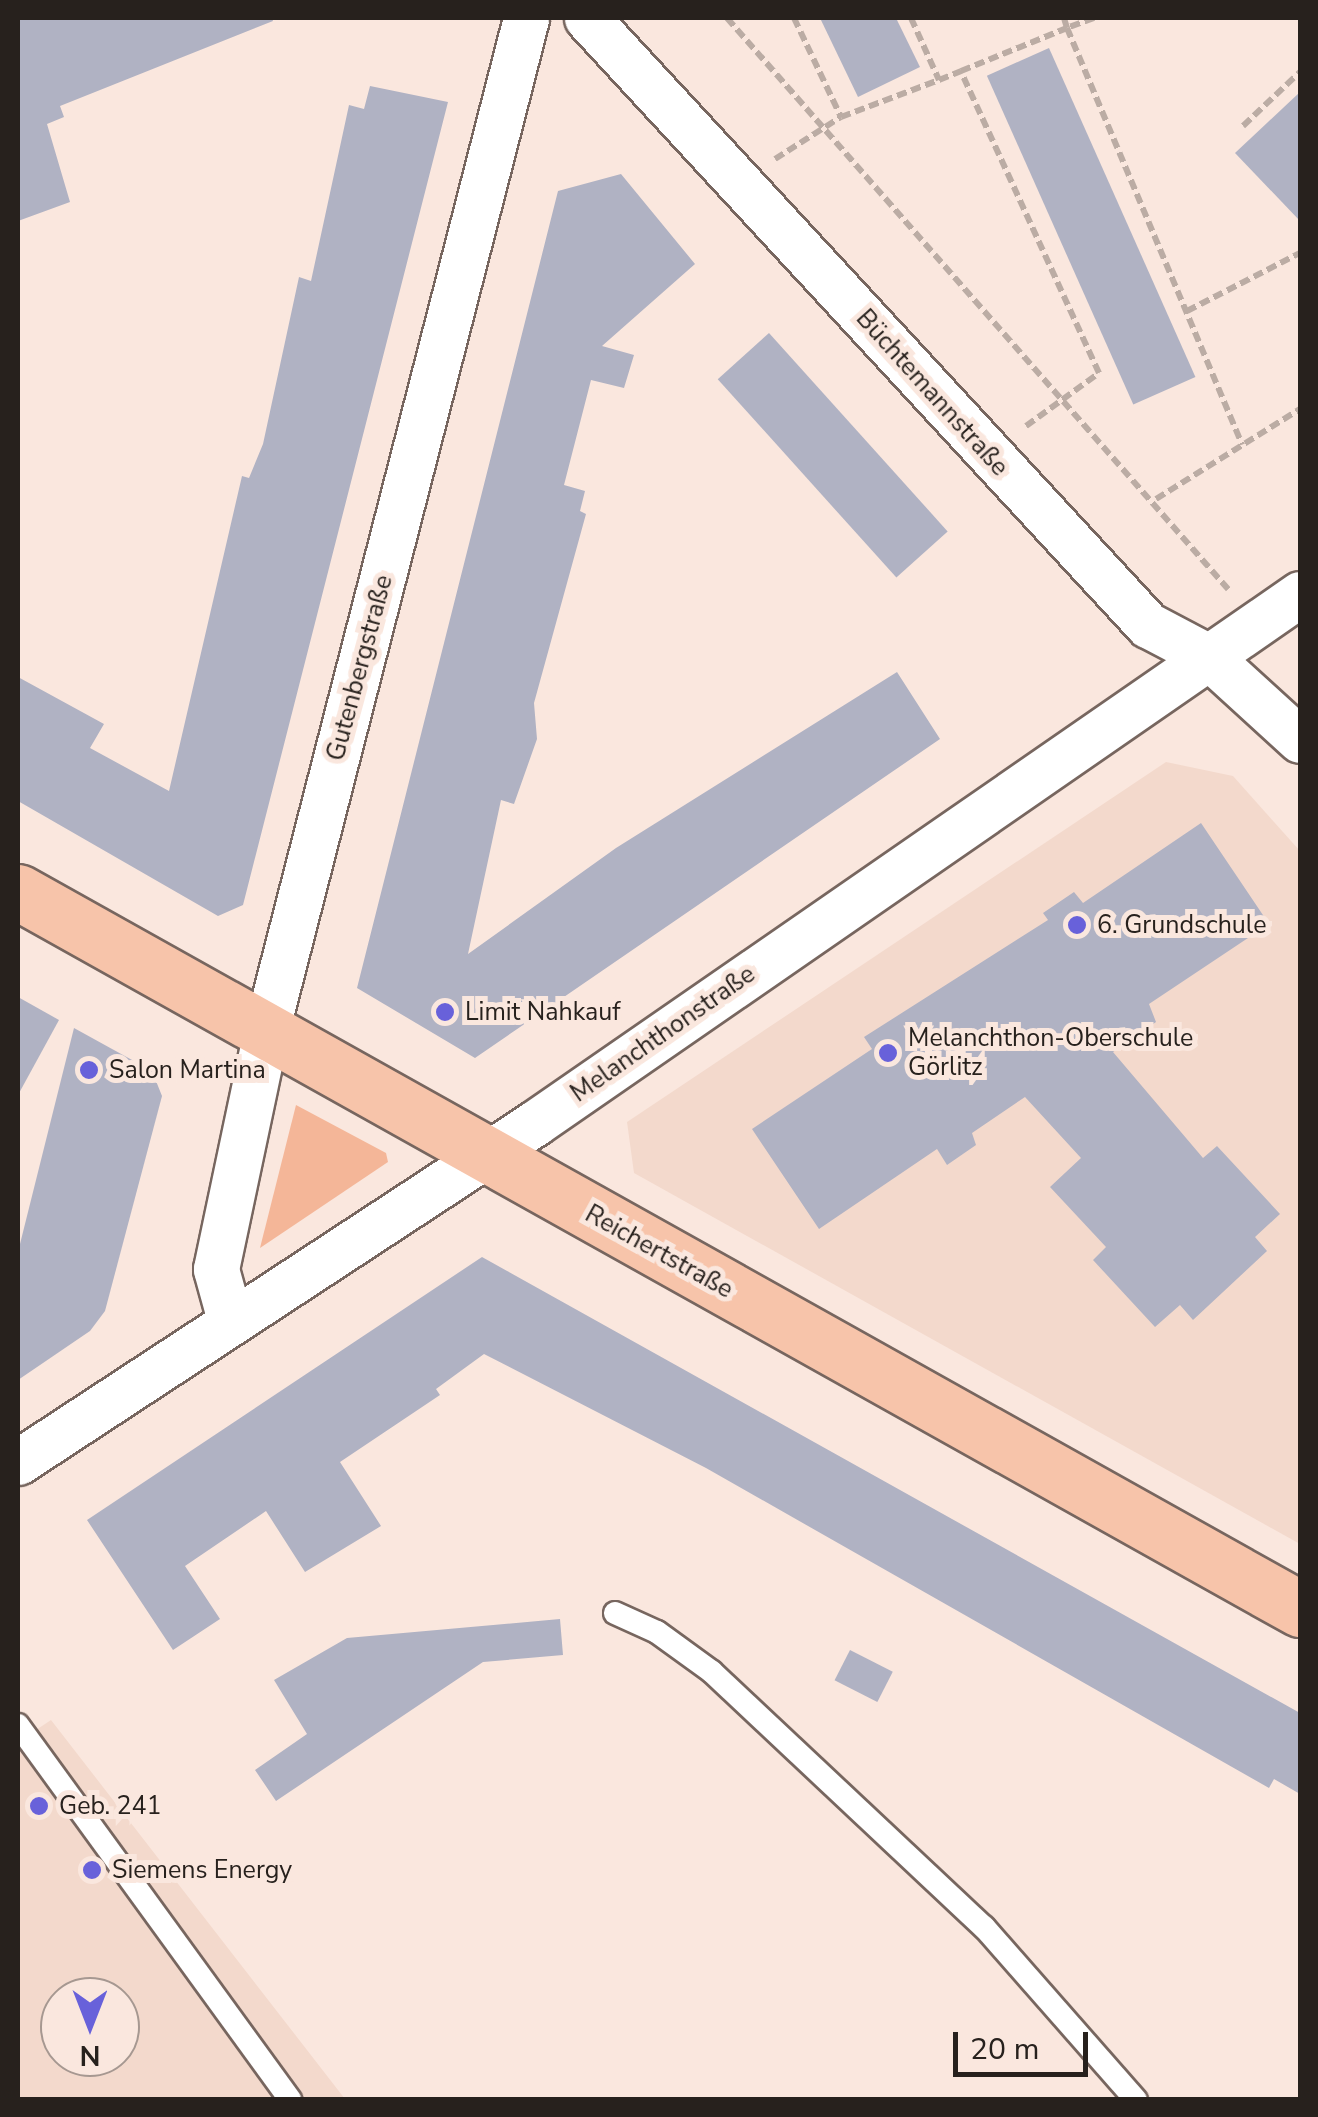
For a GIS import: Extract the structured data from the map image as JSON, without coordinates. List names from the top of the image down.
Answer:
{
  "streets": {
    "main road": ["Reichertstraße"],
    "street": ["Büchtemannstraße", "Gutenbergstraße", "Melanchthonstraße"]
  },
  "crossings": [
    ["Büchtemannstraße", "Melanchthonstraße"],
    ["Gutenbergstraße", "Melanchthonstraße"],
    ["Gutenbergstraße", "Reichertstraße"],
    ["Melanchthonstraße", "Reichertstraße"]
  ],
  "places": [
    "6. Grundschule",
    "Limit Nahkauf",
    "Melanchthon-Oberschule Görlitz",
    "Salon Martina",
    "Geb. 241",
    "Siemens Energy"
  ],
  "scale_bar": "20 m",
  "north": "bottom"
}
